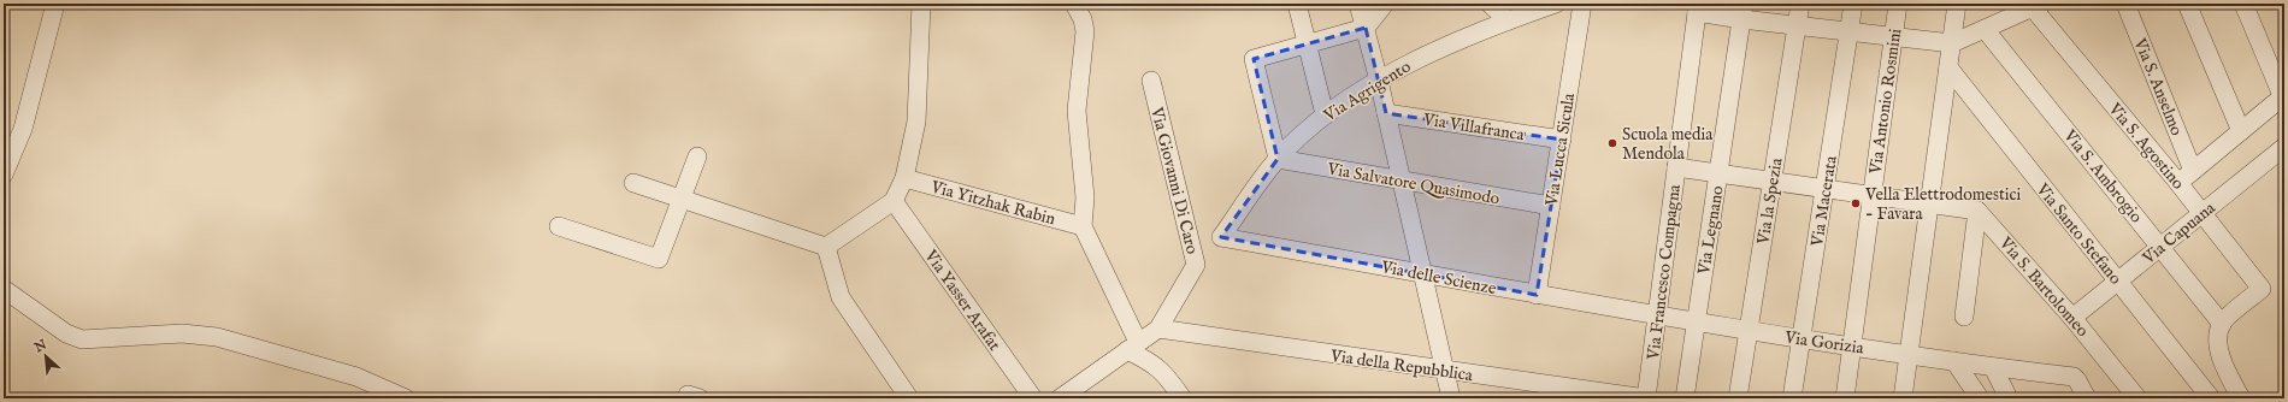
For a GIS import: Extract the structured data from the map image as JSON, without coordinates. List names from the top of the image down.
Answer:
{
  "streets": {
    "street": [
      "Via S. Anselmo",
      "Via Agrigento",
      "Via Antonio Rosmini",
      "Via Villafranca",
      "Via S. Agostino",
      "Via Lucca Sicula",
      "Via S. Ambrogio",
      "Via Giovanni Di Caro",
      "Via Salvatore Quasimodo",
      "Via la Spezia",
      "Via Macerata",
      "Via Yitzhak Rabin",
      "Via Legnano",
      "Via Capuana",
      "Via Santo Stefano",
      "Via Francesco Compagna",
      "Via delle Scienze",
      "Via S. Bartolomeo",
      "Via Yasser Arafat",
      "Via Gorizia",
      "Via della Repubblica"
    ]
  },
  "crossings": [
    ["Via Agrigento", "Via Salvatore Quasimodo"],
    ["Via Agrigento", "Via delle Scienze"],
    ["Via Antonio Rosmini", "Via Gorizia"],
    ["Via Villafranca", "Via Lucca Sicula"],
    ["Via S. Agostino", "Via S. Ambrogio"],
    ["Via S. Agostino", "Via Capuana"],
    ["Via Lucca Sicula", "Via Salvatore Quasimodo"],
    ["Via Lucca Sicula", "Via delle Scienze"],
    ["Via S. Ambrogio", "Via Capuana"],
    ["Via Giovanni Di Caro", "Via della Repubblica"],
    ["Via la Spezia", "Via Gorizia"],
    ["Via Macerata", "Via Gorizia"],
    ["Via Legnano", "Via Gorizia"],
    ["Via Capuana", "Via Santo Stefano"],
    ["Via Capuana", "Via S. Bartolomeo"],
    ["Via Francesco Compagna", "Via delle Scienze"],
    ["Via Francesco Compagna", "Via Gorizia"],
    ["Via Francesco Compagna", "Via della Repubblica"],
    ["Via delle Scienze", "Via Gorizia"]
  ],
  "places": ["Scuola media Mendola", "Vella Elettrodomestici - Favara"],
  "north": "top left"
}
